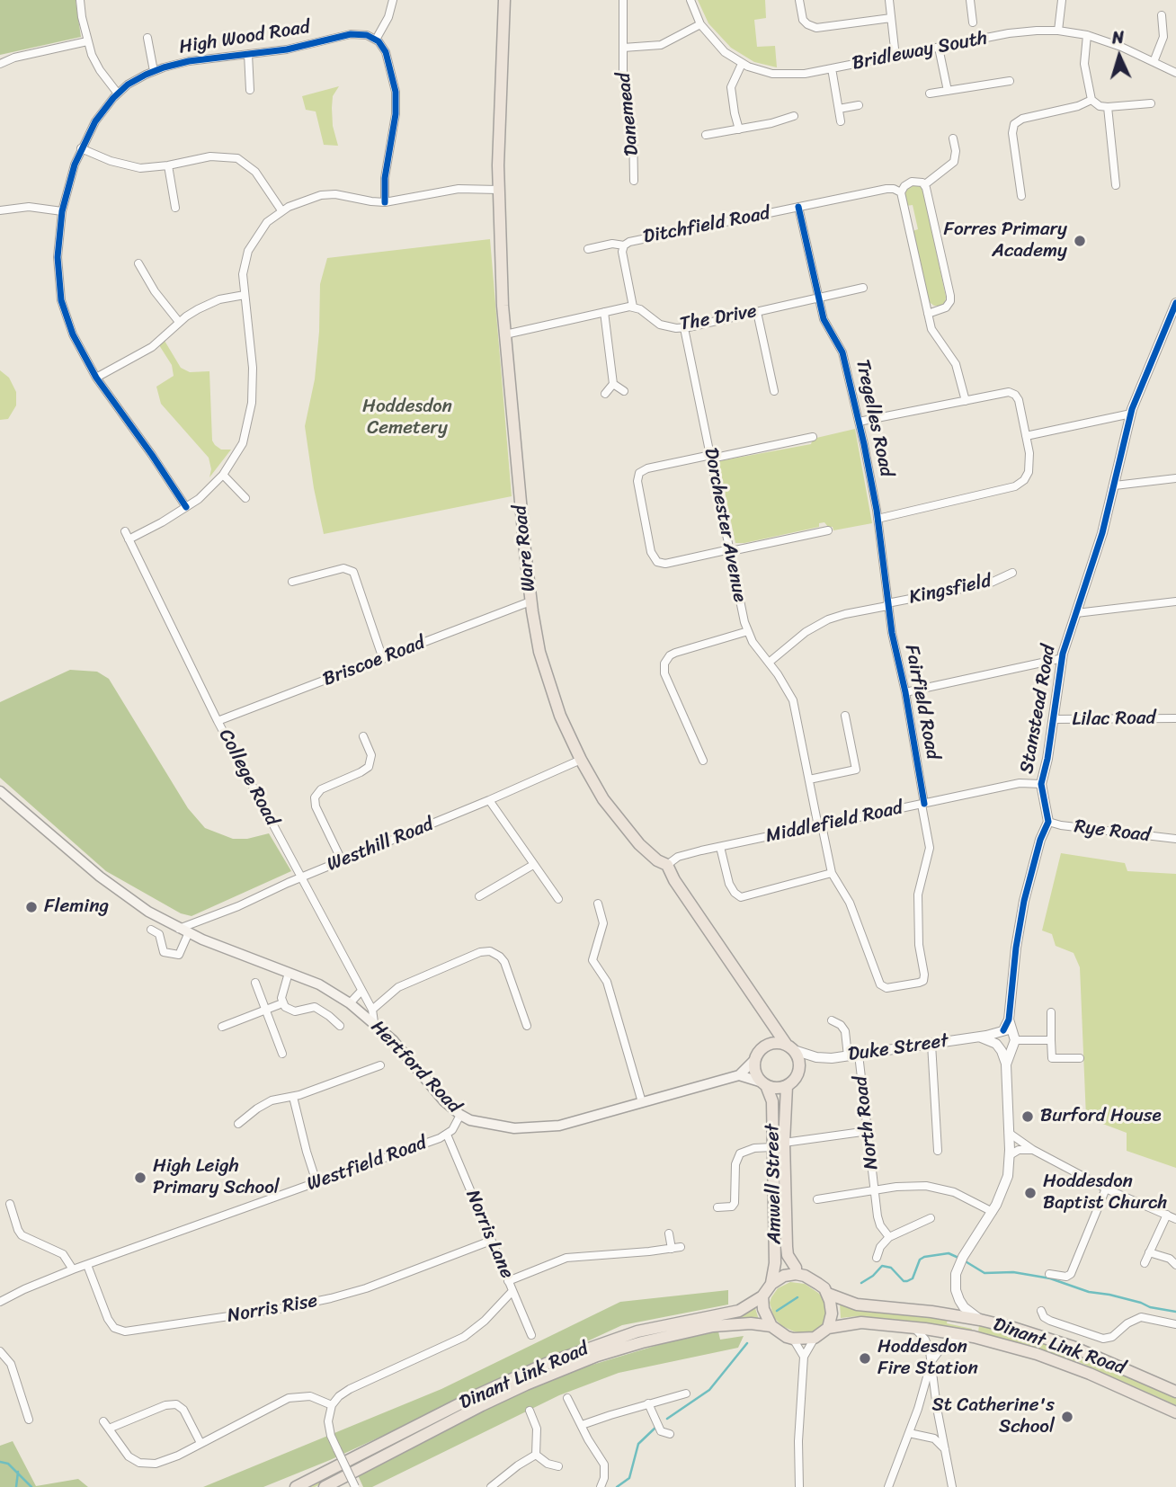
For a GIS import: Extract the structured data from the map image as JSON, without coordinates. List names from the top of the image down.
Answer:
{
  "streets": {
    "main road": [
      "Ware Road",
      "Hertford Road",
      "Amwell Street",
      "Dinant Link Road"
    ],
    "street": [
      "High Wood Road",
      "Bridleway South",
      "Danemead",
      "Ditchfield Road",
      "The Drive",
      "Tregelles Road",
      "Dorchester Avenue",
      "Kingsfield",
      "Briscoe Road",
      "Fairfield Road",
      "Stanstead Road",
      "Lilac Road",
      "College Road",
      "Middlefield Road",
      "Rye Road",
      "Westhill Road",
      "Duke Street",
      "North Road",
      "Westfield Road",
      "Norris Lane",
      "Norris Rise"
    ]
  },
  "crossings": [
    ["Bridleway South", "Danemead"],
    ["Ditchfield Road", "The Drive"],
    ["Ditchfield Road", "Tregelles Road"],
    ["The Drive", "Tregelles Road"],
    ["The Drive", "Dorchester Avenue"],
    ["Tregelles Road", "Kingsfield"],
    ["Tregelles Road", "Fairfield Road"],
    ["Dorchester Avenue", "Kingsfield"],
    ["Dorchester Avenue", "Fairfield Road"],
    ["Dorchester Avenue", "Middlefield Road"],
    ["Ware Road", "Briscoe Road"],
    ["Ware Road", "Middlefield Road"],
    ["Ware Road", "Westhill Road"],
    ["Ware Road", "Duke Street"],
    ["Ware Road", "Hertford Road"],
    ["Ware Road", "Amwell Street"],
    ["Kingsfield", "Fairfield Road"],
    ["Briscoe Road", "College Road"],
    ["Fairfield Road", "Middlefield Road"],
    ["Stanstead Road", "Lilac Road"],
    ["Stanstead Road", "Middlefield Road"],
    ["Stanstead Road", "Rye Road"],
    ["College Road", "Westhill Road"],
    ["College Road", "Hertford Road"],
    ["Westhill Road", "Hertford Road"],
    ["Duke Street", "Hertford Road"],
    ["Duke Street", "North Road"],
    ["Duke Street", "Amwell Street"],
    ["Hertford Road", "Westfield Road"],
    ["Hertford Road", "Amwell Street"],
    ["Westfield Road", "Norris Lane"],
    ["Westfield Road", "Norris Rise"],
    ["Amwell Street", "Dinant Link Road"],
    ["Norris Lane", "Norris Rise"]
  ],
  "parks": ["Hoddesdon Cemetery"],
  "places": [
    "Forres Primary Academy",
    "Fleming",
    "Burford House",
    "High Leigh Primary School",
    "Hoddesdon Baptist Church",
    "Hoddesdon Fire Station",
    "St Catherine's School"
  ],
  "north": "top"
}
